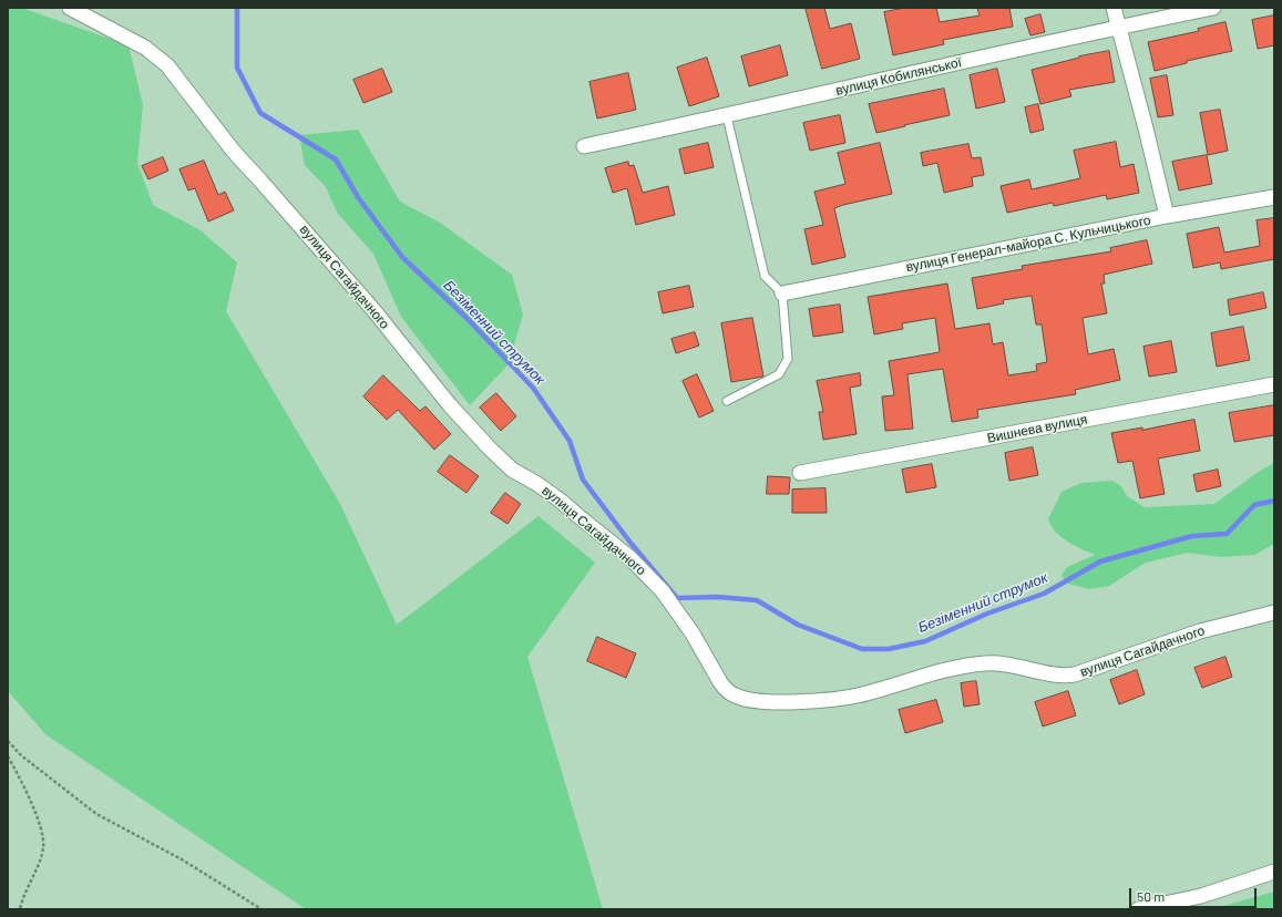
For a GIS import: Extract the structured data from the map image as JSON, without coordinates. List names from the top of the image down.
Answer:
{
  "streets": {
    "street": [
      "вулиця Кобилянської",
      "вулиця Генерал-майора С. Кульчицького",
      "вулиця Сагайдачного",
      "Вишнева вулиця"
    ]
  },
  "water": ["Безіменний струмок"],
  "scale_bar": "50 m"
}
